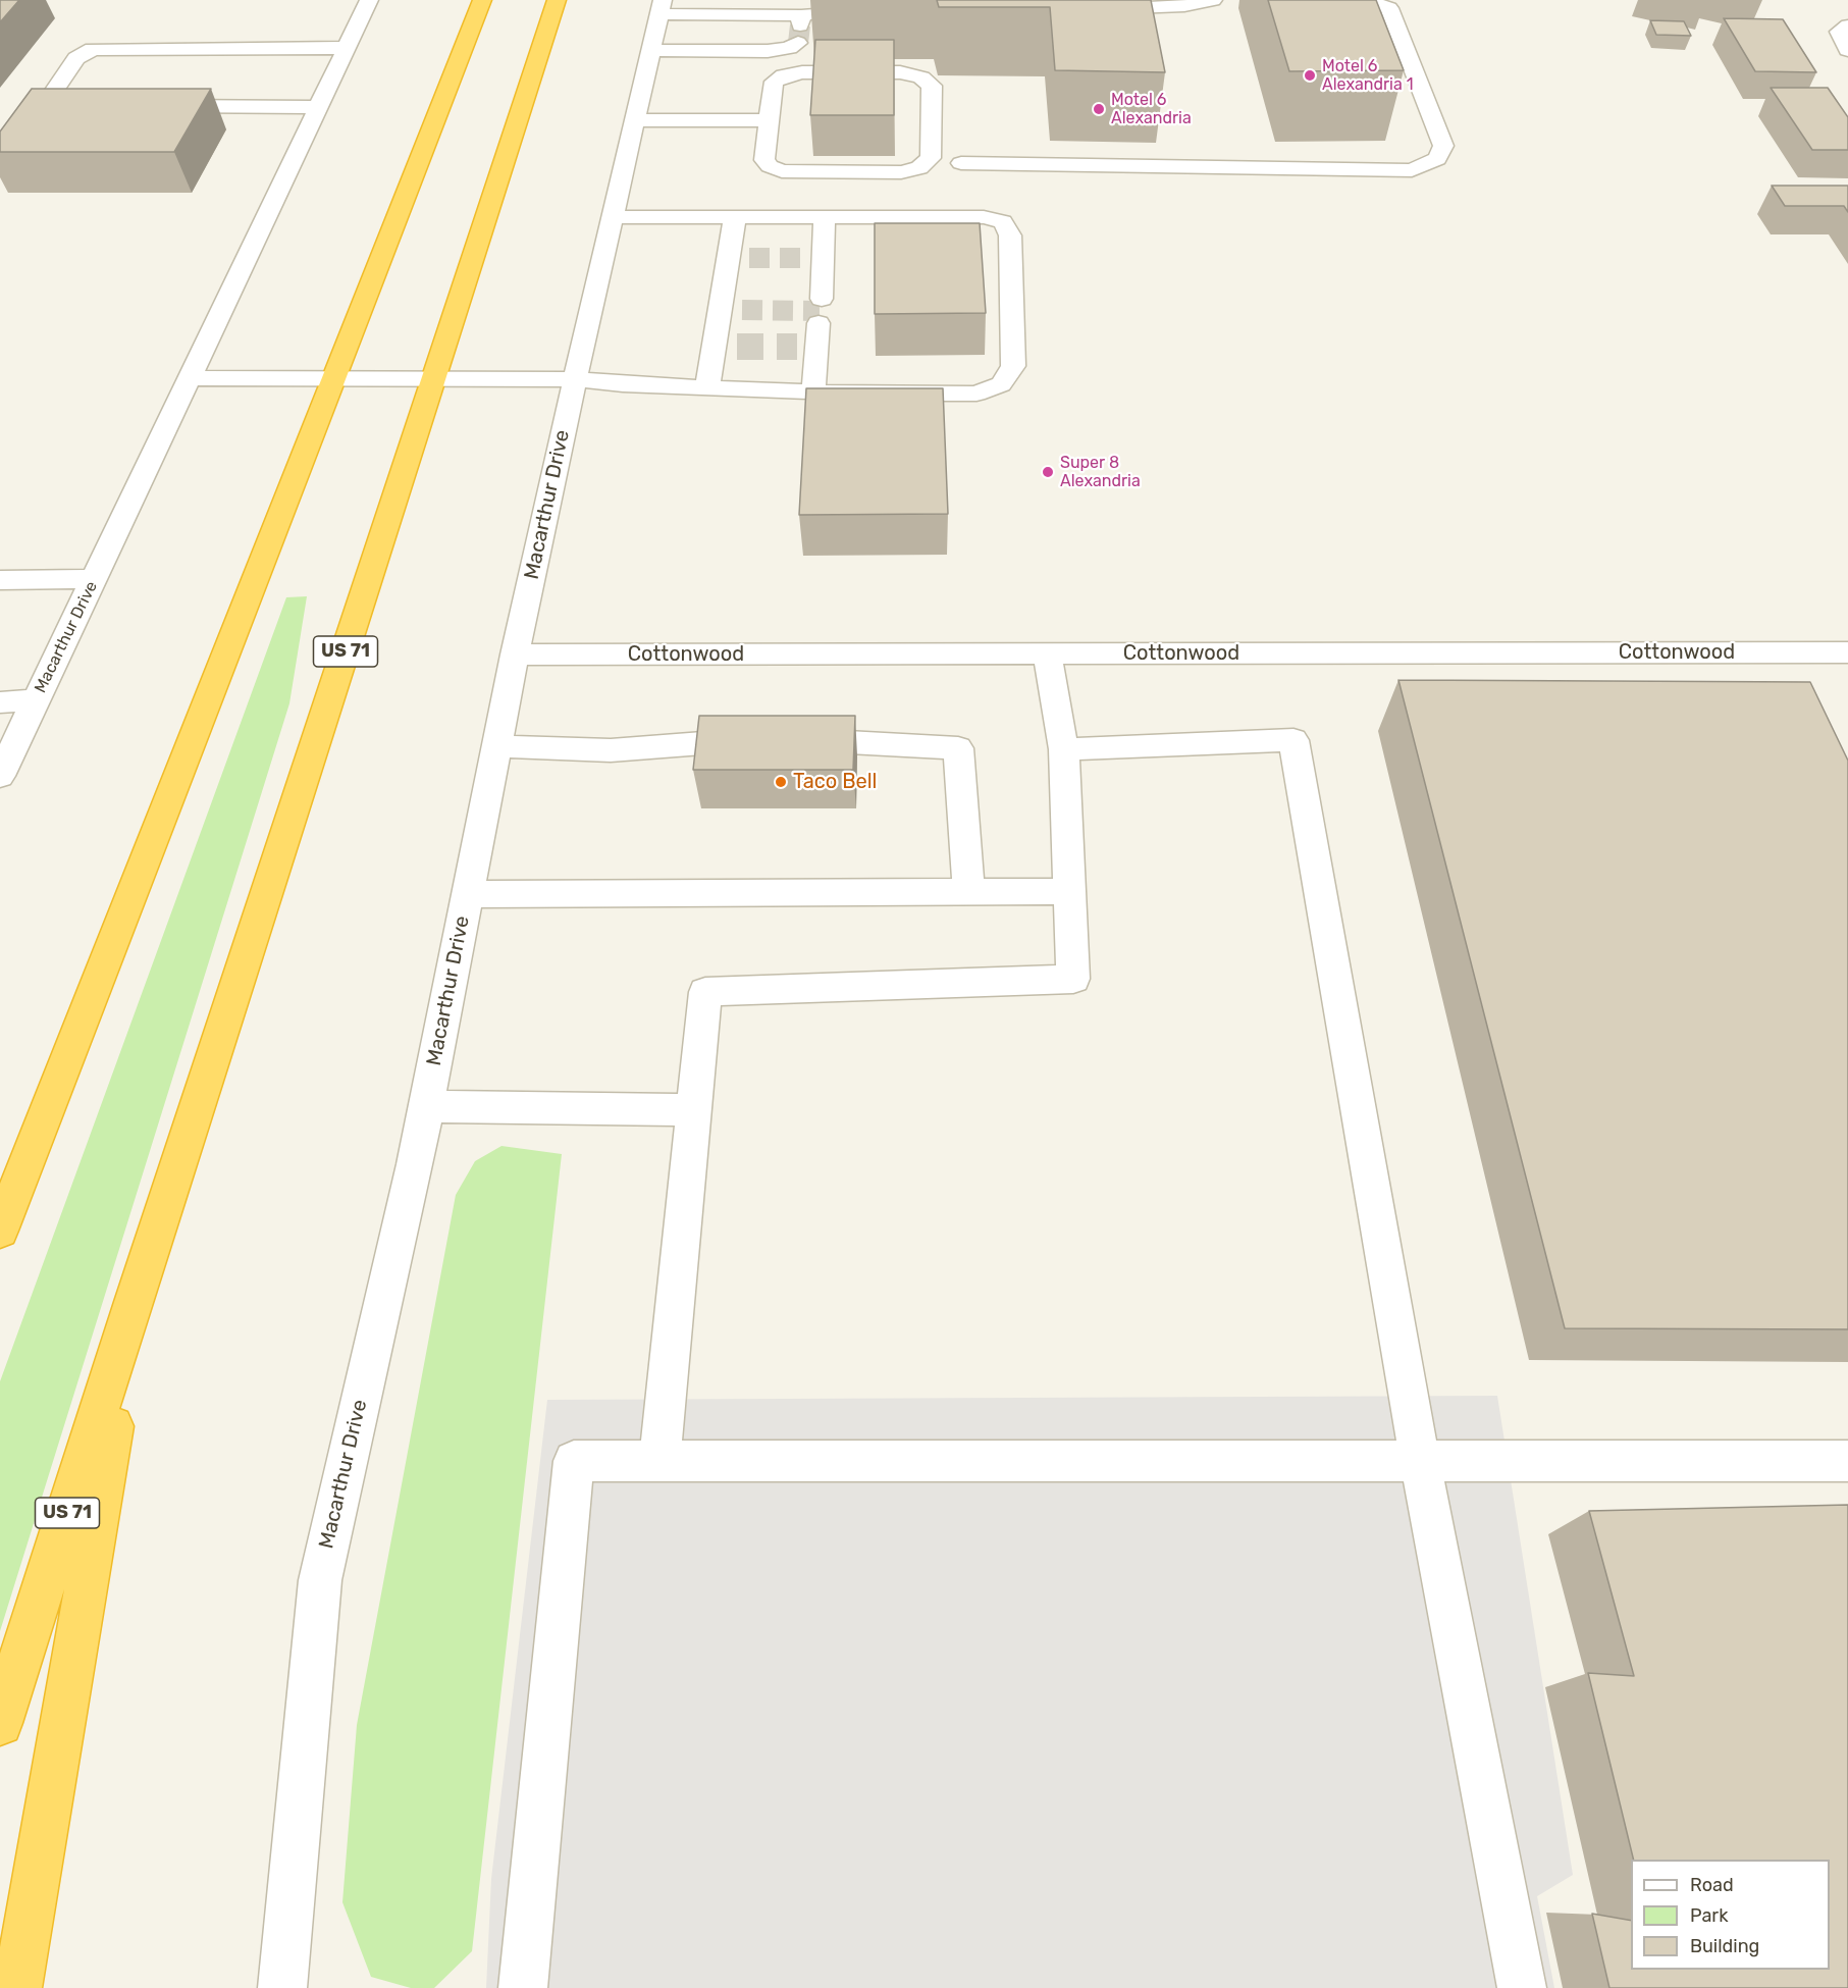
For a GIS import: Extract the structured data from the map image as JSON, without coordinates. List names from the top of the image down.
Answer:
{
  "streets": {
    "highway": ["US 71"],
    "street": ["Macarthur Drive", "Cottonwood"]
  },
  "crossings": [
    ["Macarthur Drive", "Cottonwood"]
  ],
  "places": [
    "Motel 6 Alexandria 1",
    "Motel 6 Alexandria",
    "Super 8 Alexandria",
    "Taco Bell"
  ],
  "legend": ["Road", "Park", "Building"]
}
